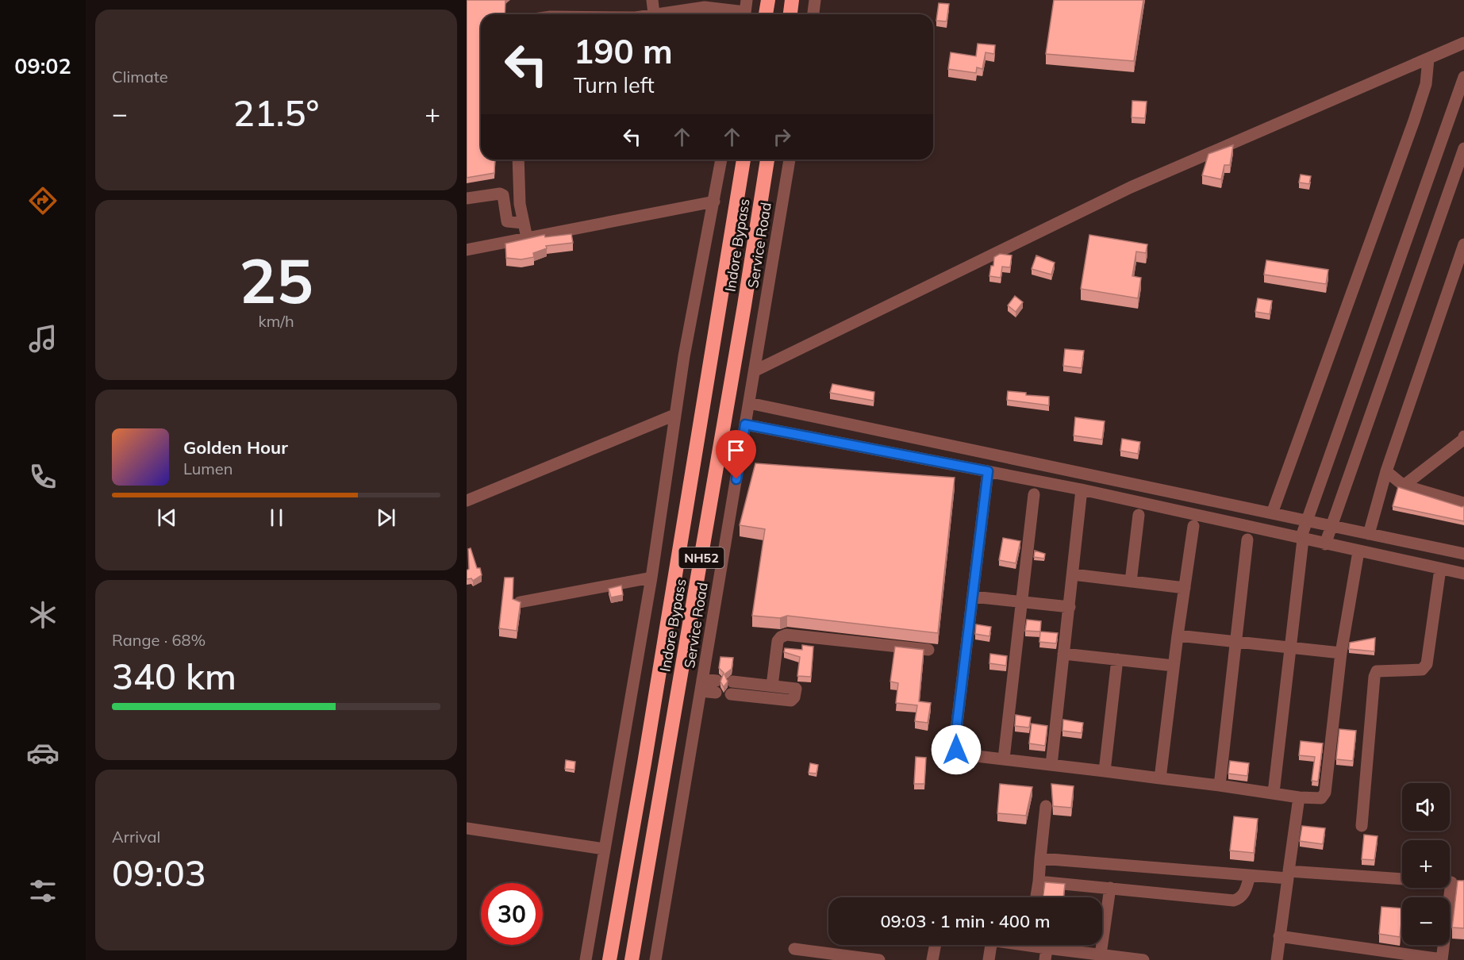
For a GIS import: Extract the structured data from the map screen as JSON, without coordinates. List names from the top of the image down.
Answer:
{
  "streets": {
    "highway": ["Indore Bypass", "NH52"],
    "street": ["Service Road"]
  },
  "page": {
    "tabs": "09:02",
    "tile": [
      "Climate",
      ["25", "km/h"],
      ["Range · 68%", "340 km"],
      ["Arrival", "09:03"]
    ],
    "turn": ["190 m", "Turn left"],
    "heat": ["−", "21.5°", "+"],
    "song": ["Golden Hour", "Lumen"],
    "map_buttons": ["+", "−"],
    "limit": "30",
    "trip": "09:03 · 1 min · 400 m"
  }
}
